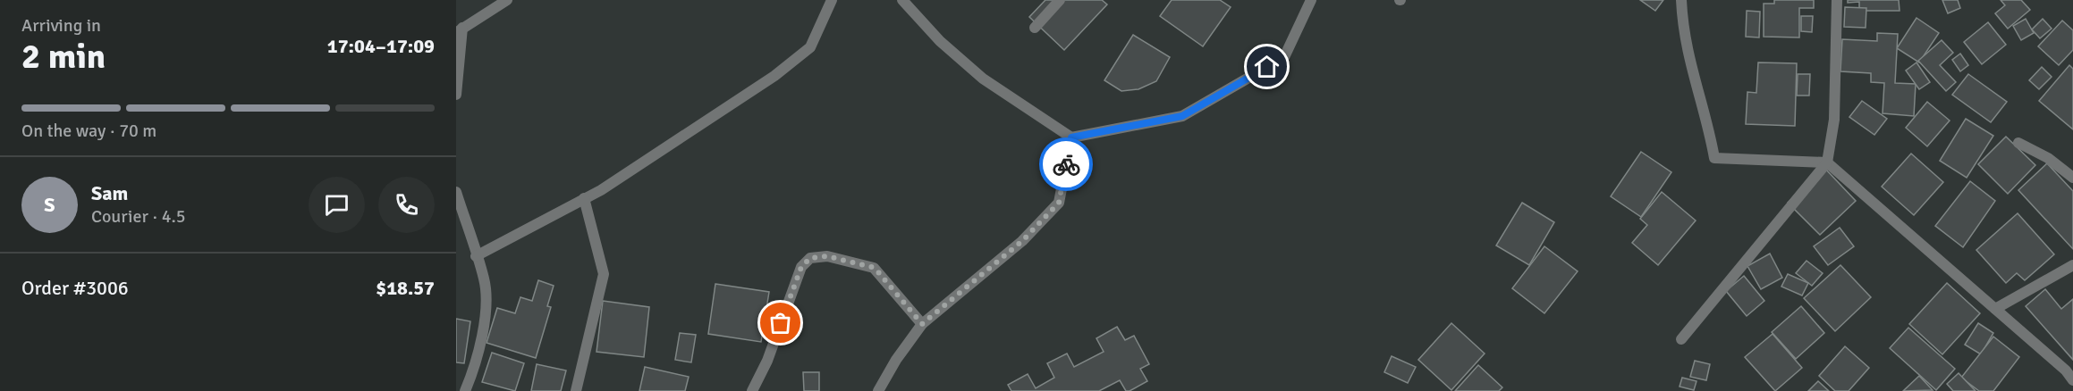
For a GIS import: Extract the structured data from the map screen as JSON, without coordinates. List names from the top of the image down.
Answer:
{
  "page": {
    "heading": ["2 min", "Arriving in", "17:04–17:09"],
    "panel": [
      "Sam",
      "Courier · 4.5",
      "Order #3006",
      "$18.57"
    ],
    "bar": "On the way · 70 m",
    "round": "S"
  }
}
